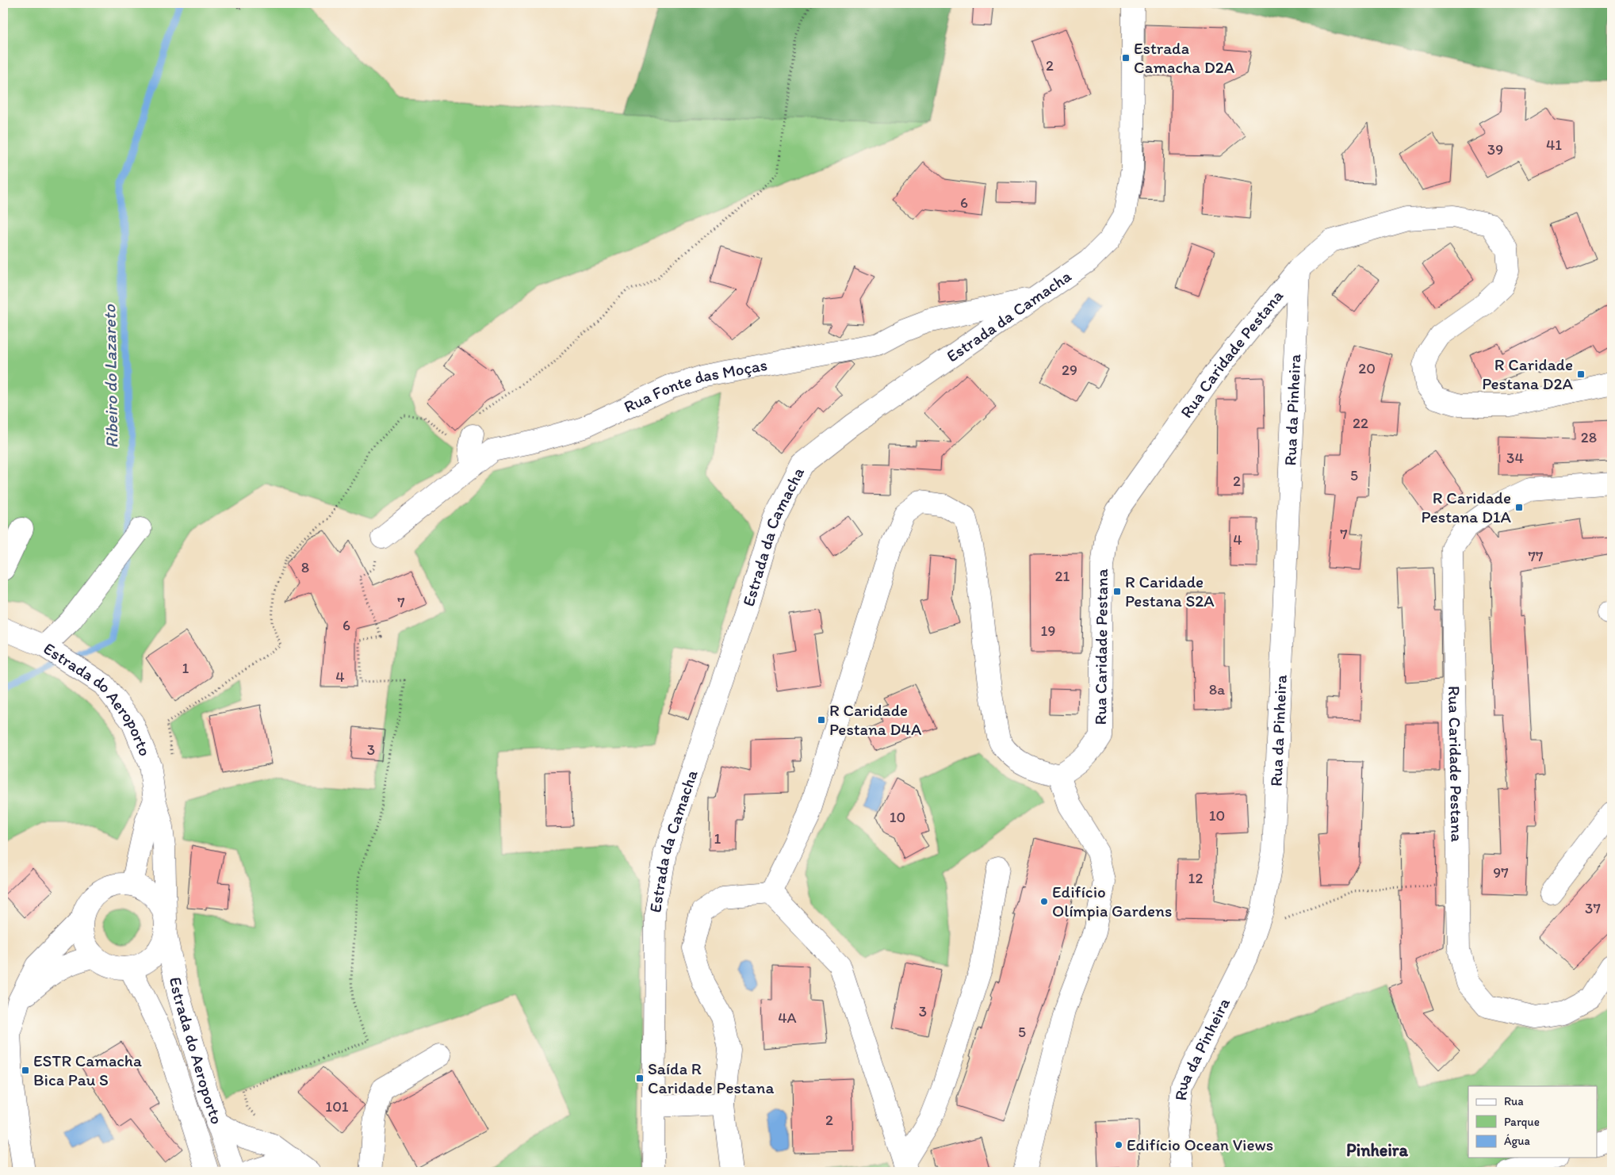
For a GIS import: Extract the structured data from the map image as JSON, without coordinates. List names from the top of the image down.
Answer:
{
  "streets": {
    "street": [
      "Estrada da Camacha",
      "Rua Caridade Pestana",
      "Rua Fonte das Moças",
      "Rua da Pinheira",
      "Estrada do Aeroporto"
    ]
  },
  "crossings": [
    ["Estrada da Camacha", "Rua Fonte das Moças"],
    ["Rua Caridade Pestana", "Rua da Pinheira"]
  ],
  "districts": ["Pinheira"],
  "water": ["Ribeiro do Lazareto"],
  "places": {
    "transit": [
      "Estrada Camacha D2A",
      "R Caridade Pestana D2A",
      "R Caridade Pestana D1A",
      "R Caridade Pestana S2A",
      "R Caridade Pestana D4A",
      "ESTR Camacha Bica Pau S",
      "Saída R Caridade Pestana"
    ],
    "other": ["Edifício Olímpia Gardens", "Edifício Ocean Views"]
  },
  "house_numbers": [
    "2",
    "41",
    "39",
    "6",
    "20",
    "29",
    "22",
    "28",
    "34",
    "5",
    "2",
    "7",
    "4",
    "77",
    "8",
    "21",
    "7",
    "6",
    "19",
    "1",
    "4",
    "8a",
    "3",
    "10",
    "10",
    "1",
    "97",
    "12",
    "37",
    "3",
    "4A",
    "5",
    "101",
    "2"
  ],
  "legend": ["Rua", "Parque", "Água"]
}
